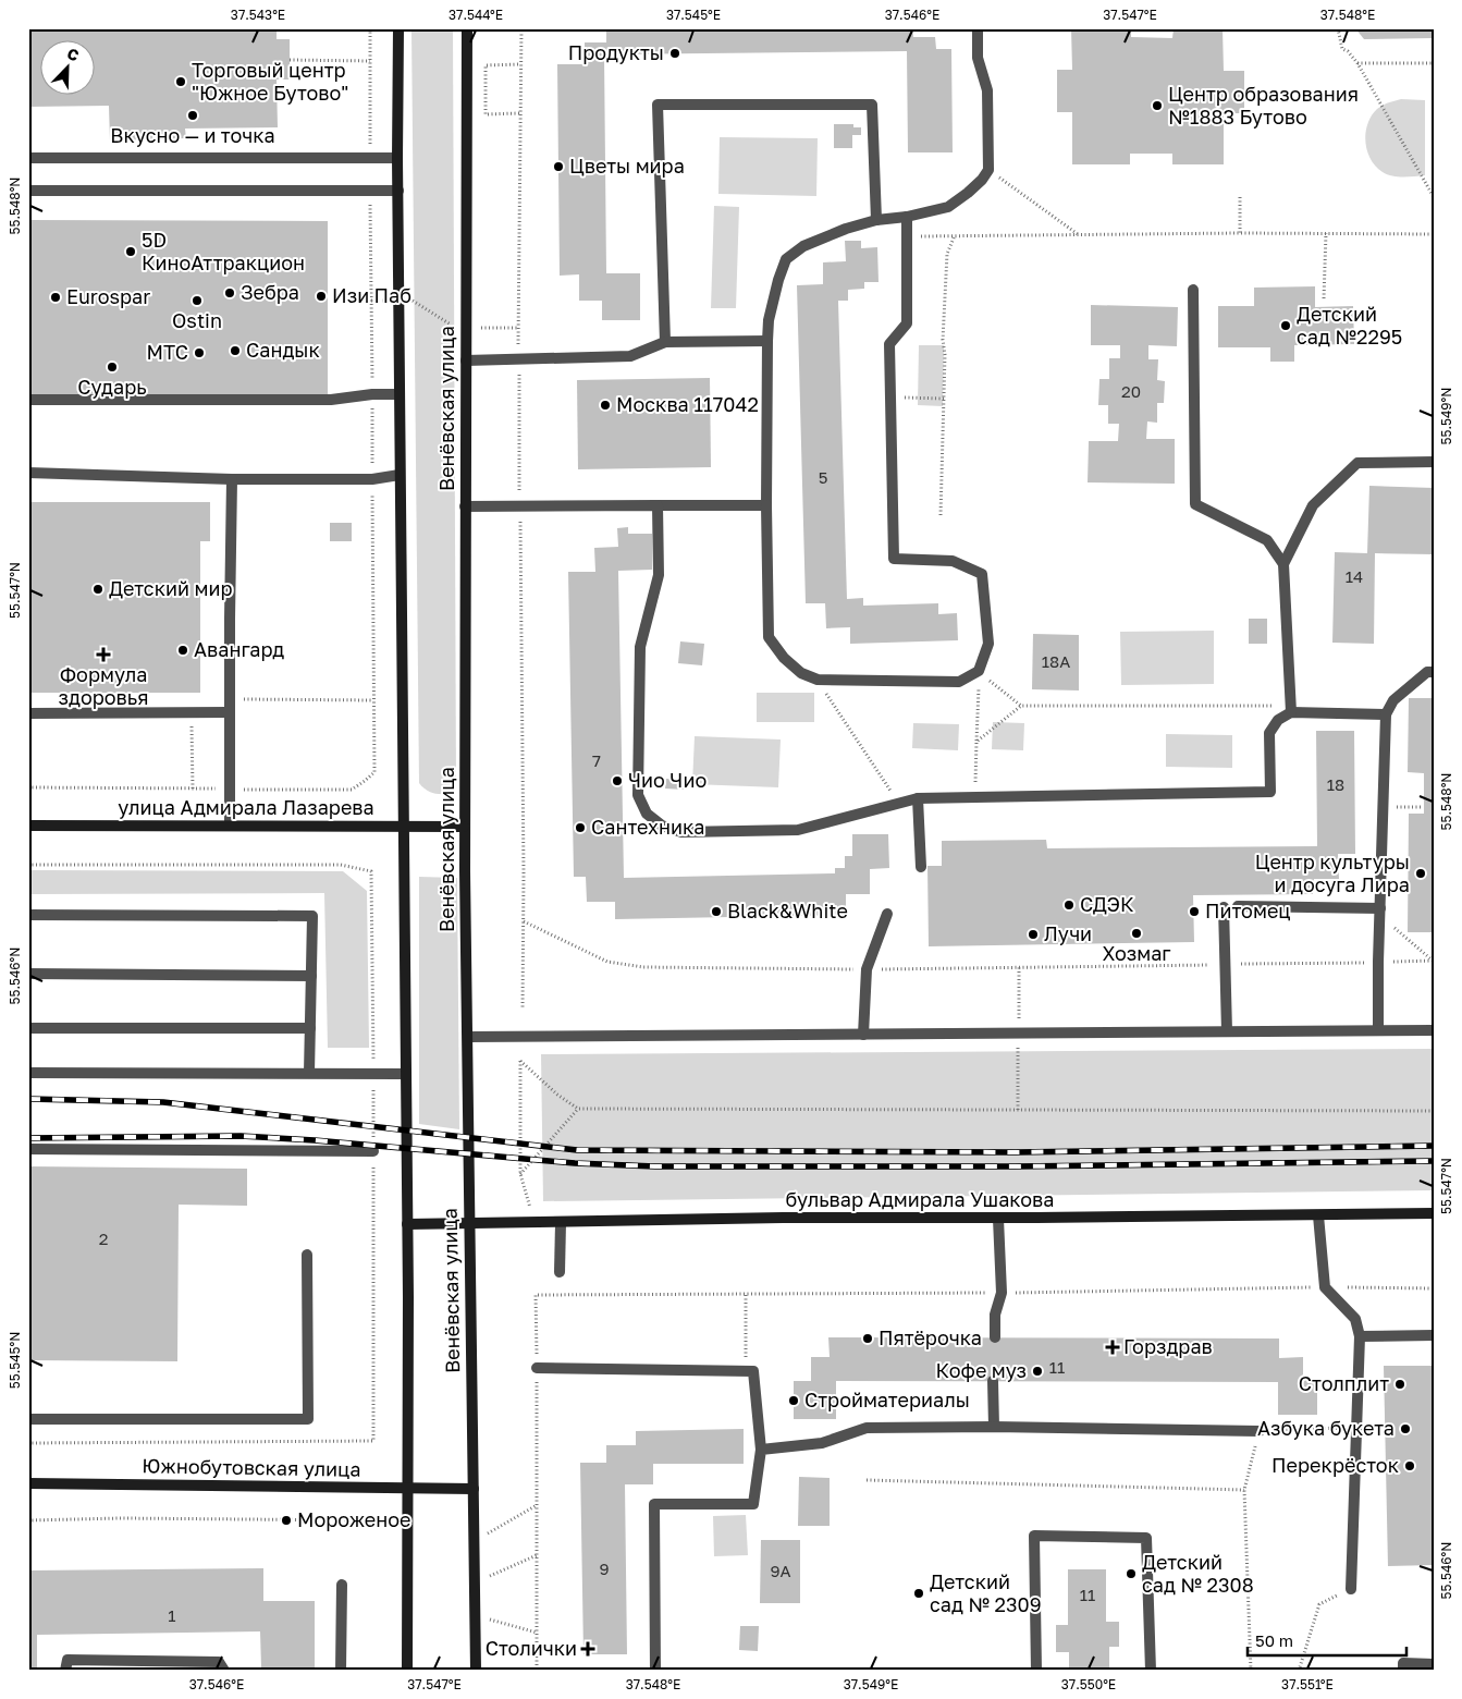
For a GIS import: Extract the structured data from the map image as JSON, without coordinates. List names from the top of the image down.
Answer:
{
  "streets": {
    "main road": [
      "Венёвская улица",
      "улица Адмирала Лазарева",
      "бульвар Адмирала Ушакова",
      "Южнобутовская улица"
    ]
  },
  "crossings": [
    ["Венёвская улица", "улица Адмирала Лазарева"],
    ["Венёвская улица", "бульвар Адмирала Ушакова"],
    ["Венёвская улица", "Южнобутовская улица"]
  ],
  "places": {
    "other": [
      "Продукты",
      "Торговый центр \"Южное Бутово\"",
      "Центр образования №1883 Бутово",
      "Вкусно — и точка",
      "Цветы мира",
      "5D КиноАттракцион",
      "Зебра",
      "Изи Паб",
      "Eurospar",
      "Ostin",
      "Детский сад №2295",
      "Сандык",
      "МТС",
      "Сударь",
      "Москва 117042",
      "Детский мир",
      "Авангард",
      "Чио Чио",
      "Сантехника",
      "Центр культуры и досуга Лира",
      "СДЭК",
      "Black&White",
      "Питомец",
      "Хозмаг",
      "Лучи",
      "Пятёрочка",
      "Кофе муз",
      "Столплит",
      "Стройматериалы",
      "Азбука букета",
      "Перекрёсток",
      "Мороженое",
      "Детский сад № 2308",
      "Детский сад № 2309"
    ],
    "health": ["Формула здоровья", "Горздрав", "Столички"]
  },
  "house_numbers": [
    "20",
    "5",
    "14",
    "18А",
    "7",
    "18",
    "2",
    "11",
    "9",
    "9А",
    "11",
    "1"
  ],
  "scale_bar": "50 m",
  "north": "top right",
  "coordinates": [
    "37.543°E",
    "37.544°E",
    "37.545°E",
    "37.546°E",
    "37.547°E",
    "37.548°E",
    "55.548°N",
    "55.549°N",
    "55.547°N",
    "55.546°N",
    "55.545°N",
    "37.549°E",
    "37.550°E",
    "37.551°E"
  ]
}
